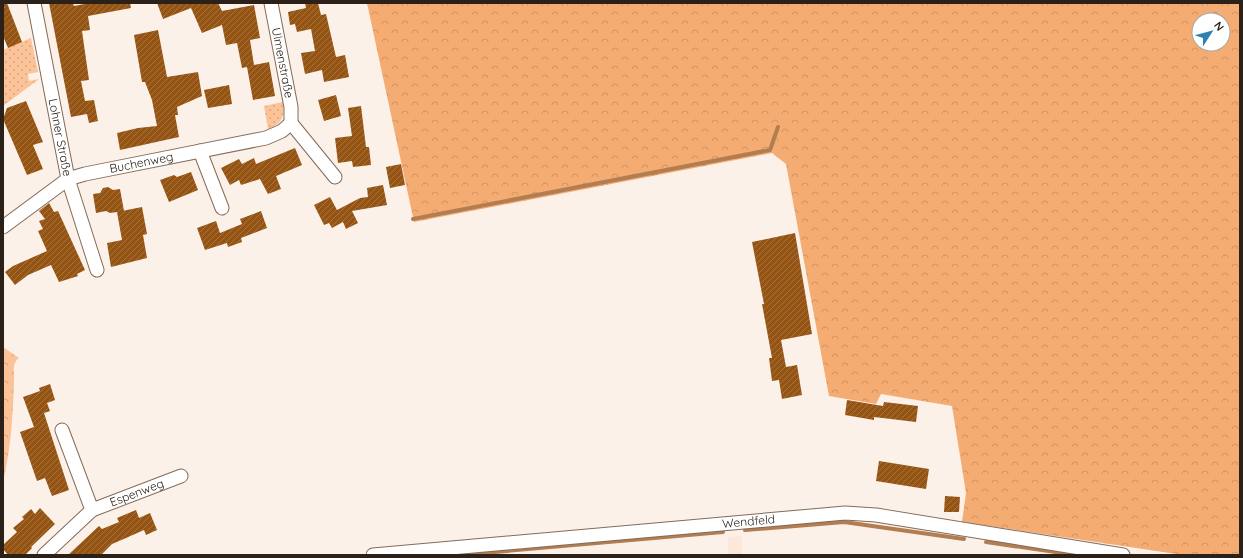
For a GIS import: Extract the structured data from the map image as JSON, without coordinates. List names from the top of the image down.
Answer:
{
  "streets": {
    "street": [
      "Ulmenstraße",
      "Lohner Straße",
      "Buchenweg",
      "Espenweg",
      "Wendfeld"
    ]
  },
  "crossings": [
    ["Ulmenstraße", "Buchenweg"],
    ["Lohner Straße", "Buchenweg"]
  ],
  "north": "top right"
}
